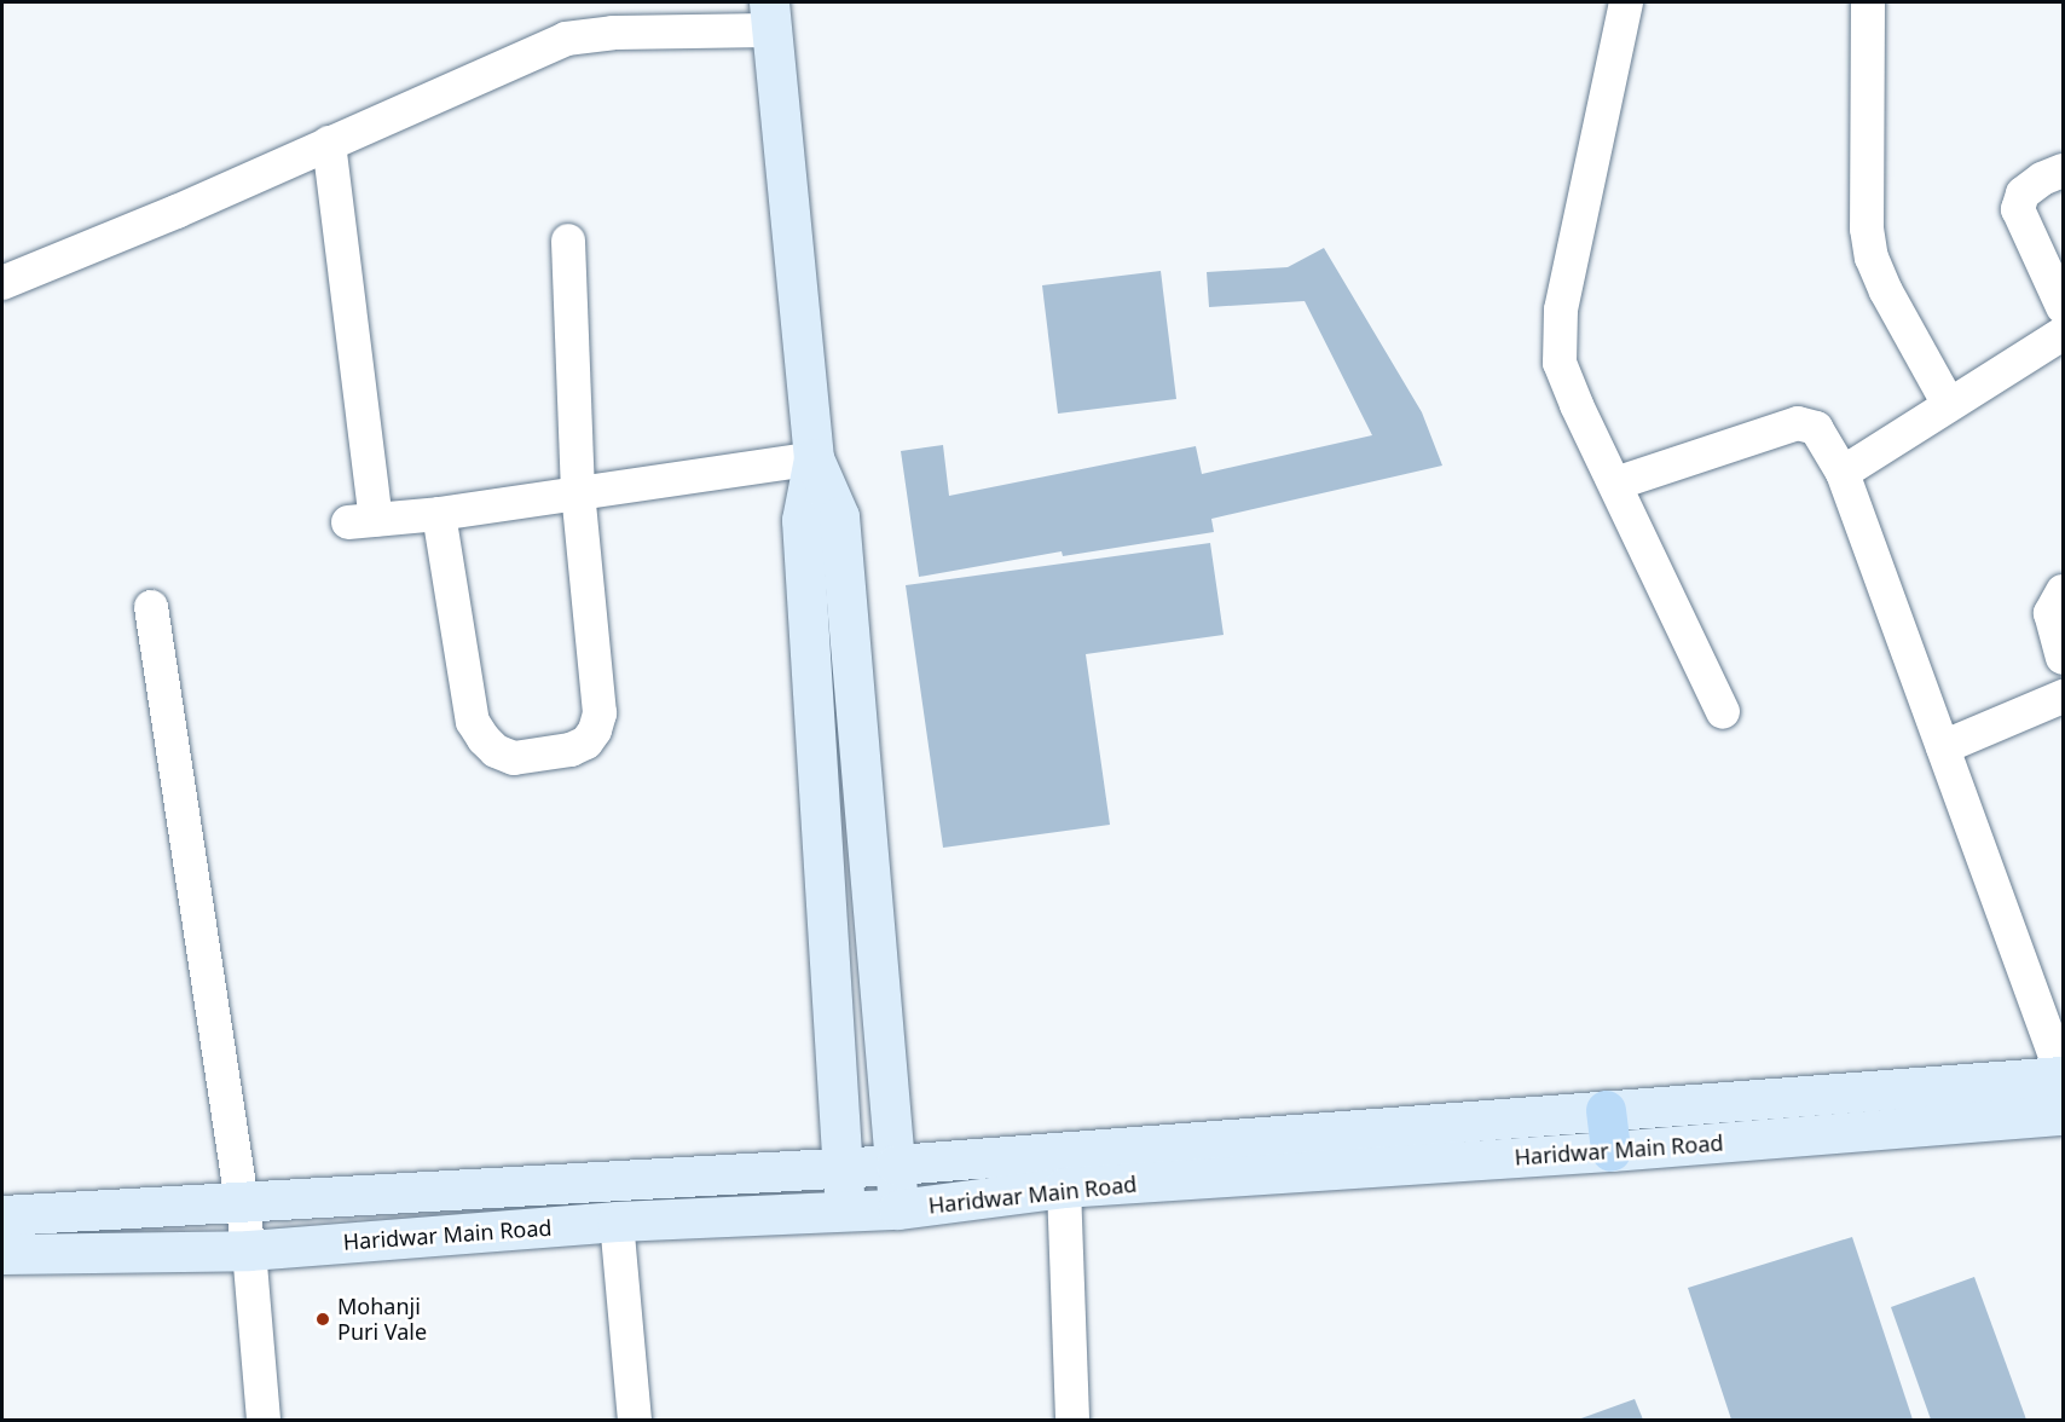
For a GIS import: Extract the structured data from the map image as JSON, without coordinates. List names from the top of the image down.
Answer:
{
  "streets": {
    "main road": ["Haridwar Main Road"]
  },
  "places": ["Mohanji Puri Vale"]
}
